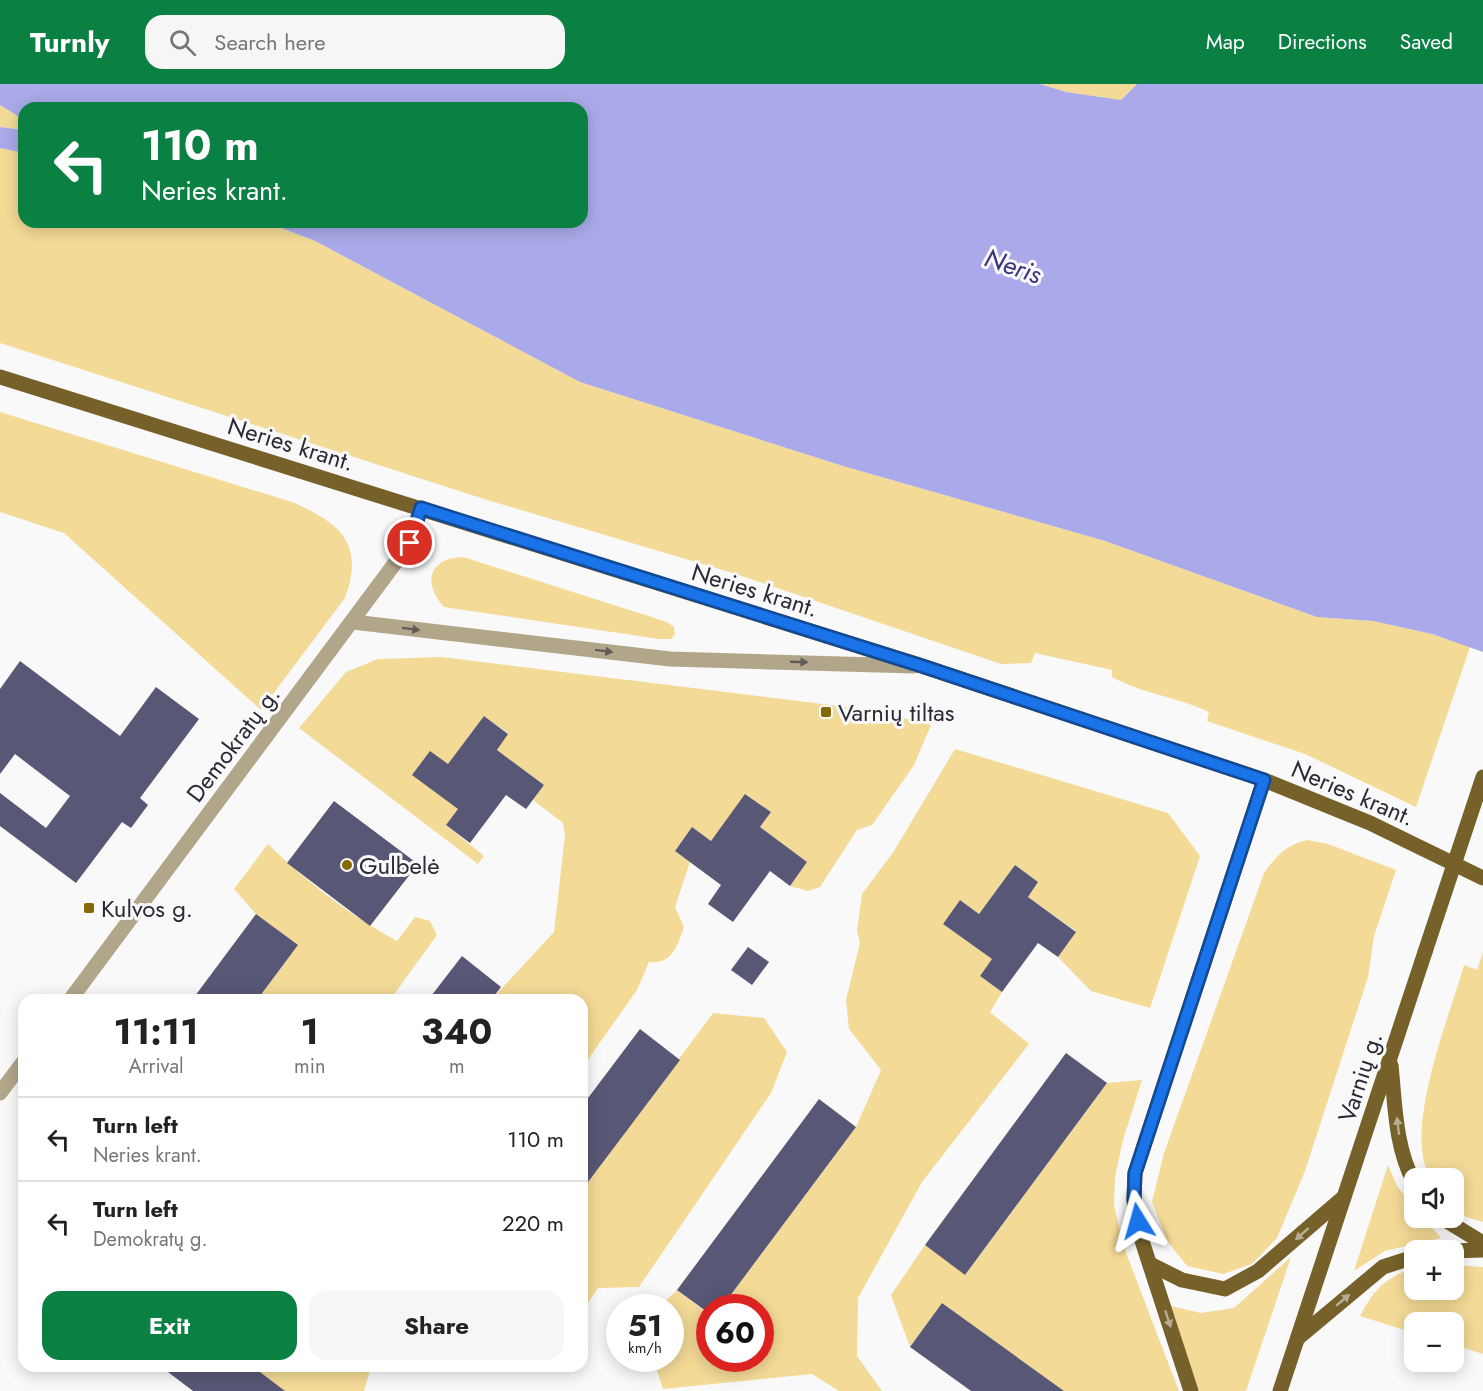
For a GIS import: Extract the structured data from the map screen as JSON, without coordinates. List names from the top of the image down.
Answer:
{
  "streets": {
    "main road": ["Neries krant.", "Varnių g."],
    "street": ["Demokratų g."]
  },
  "crossings": [
    ["Neries krant.", "Demokratų g."]
  ],
  "water": ["Neris"],
  "places": {
    "transit": ["Varnių tiltas", "Kulvos g."],
    "other": ["Gulbelė"]
  },
  "page": {
    "header": "Turnly",
    "search": "Search here",
    "nav": ["Map", "Directions", "Saved"],
    "turn": ["110 m", "Neries krant."],
    "eta": [
      "11:11",
      "Arrival",
      "1",
      "min",
      "340",
      "m"
    ],
    "list": [
      {
        "name": "Turn left",
        "note": "Neries krant.",
        "value": "110 m"
      },
      {
        "name": "Turn left",
        "note": "Demokratų g.",
        "value": "220 m"
      }
    ],
    "map_buttons": ["+", "−"],
    "buttons": ["Exit", "Share"],
    "speed": "51 km/h",
    "limit": "60"
  }
}
